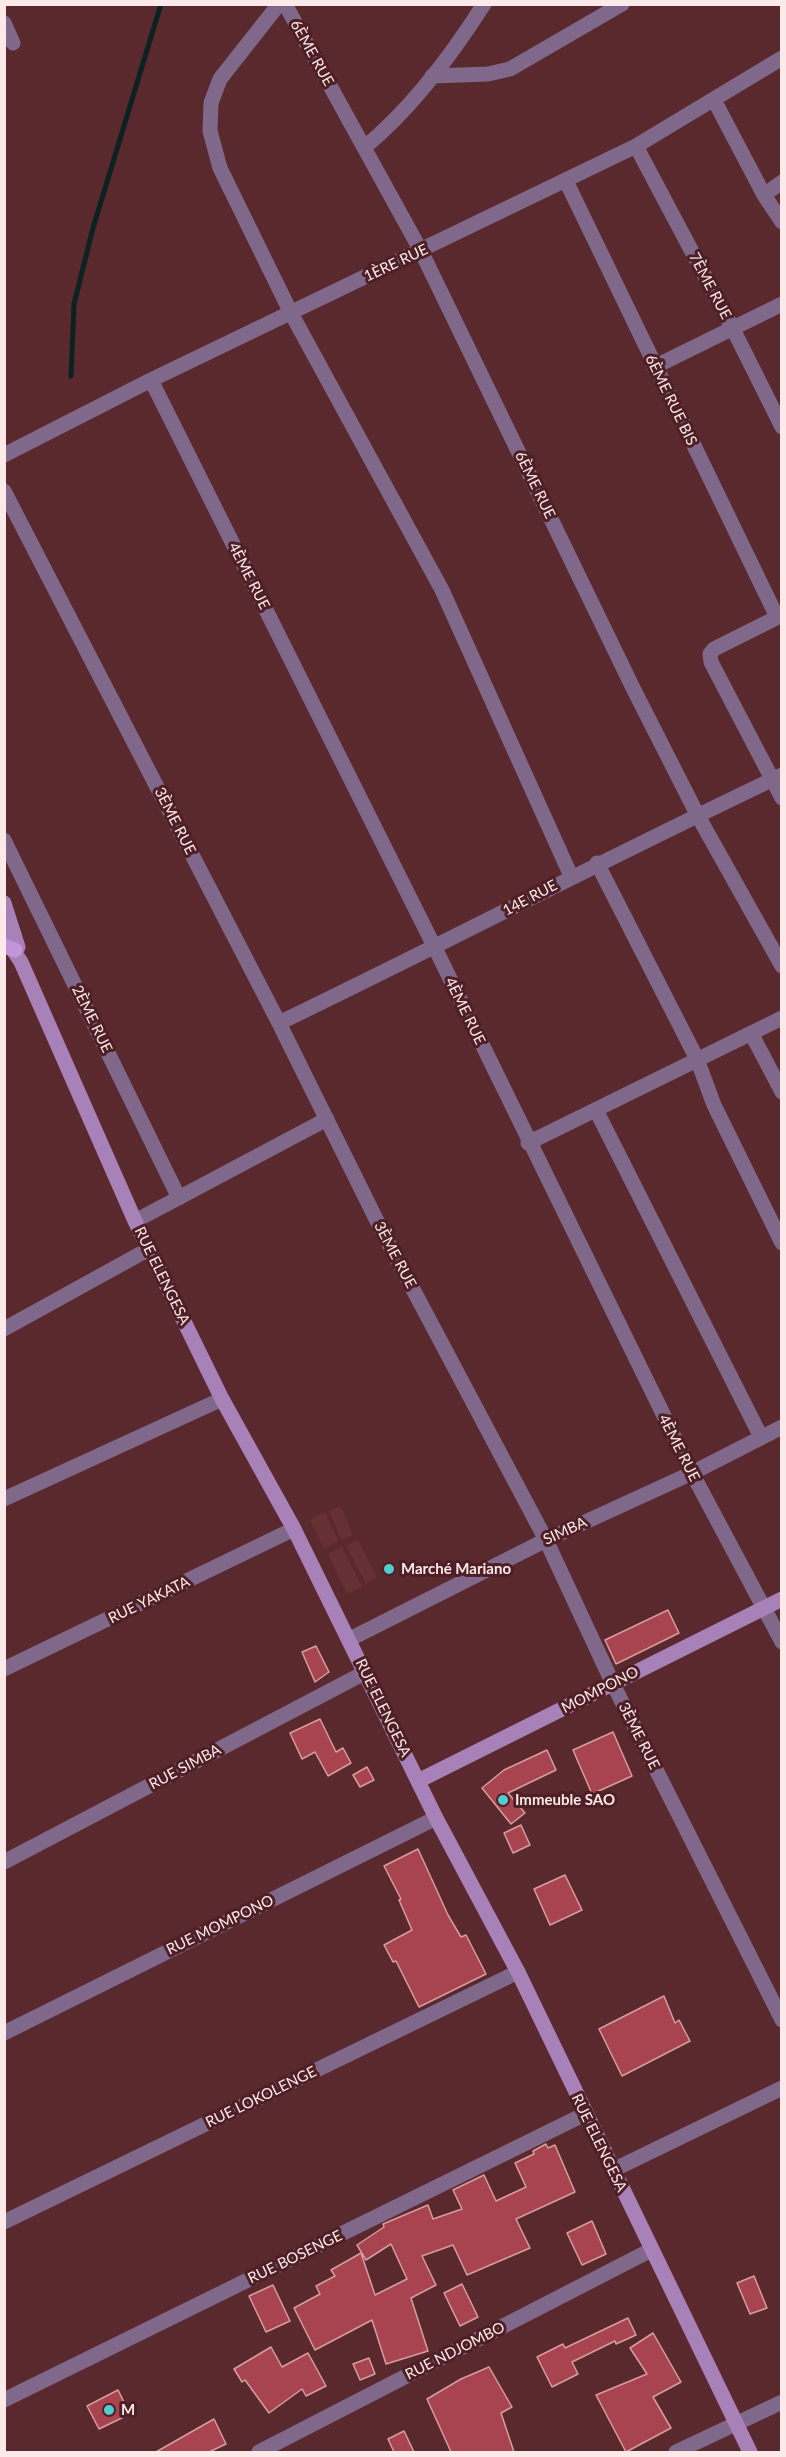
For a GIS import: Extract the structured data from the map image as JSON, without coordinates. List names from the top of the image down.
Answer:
{
  "streets": {
    "street": [
      "6ÈME RUE",
      "1ÈRE RUE",
      "7ÈME RUE",
      "6ÈME RUE BIS",
      "4ÈME RUE",
      "3ÈME RUE",
      "14E RUE",
      "2ÈME RUE",
      "RUE ELENGESA",
      "SIMBA",
      "RUE YAKATA",
      "MOMPONO",
      "RUE SIMBA",
      "RUE MOMPONO",
      "RUE LOKOLENGE",
      "RUE BOSENGE",
      "RUE NDJOMBO"
    ]
  },
  "crossings": [
    ["6ÈME RUE", "1ÈRE RUE"],
    ["6ÈME RUE", "14E RUE"],
    ["1ÈRE RUE", "7ÈME RUE"],
    ["1ÈRE RUE", "6ÈME RUE BIS"],
    ["1ÈRE RUE", "4ÈME RUE"],
    ["4ÈME RUE", "14E RUE"],
    ["4ÈME RUE", "SIMBA"],
    ["4ÈME RUE", "MOMPONO"],
    ["3ÈME RUE", "14E RUE"],
    ["3ÈME RUE", "SIMBA"],
    ["3ÈME RUE", "MOMPONO"],
    ["RUE ELENGESA", "SIMBA"],
    ["RUE ELENGESA", "RUE YAKATA"],
    ["RUE ELENGESA", "MOMPONO"],
    ["RUE ELENGESA", "RUE SIMBA"],
    ["RUE ELENGESA", "RUE MOMPONO"],
    ["RUE ELENGESA", "RUE LOKOLENGE"],
    ["RUE ELENGESA", "RUE BOSENGE"],
    ["RUE ELENGESA", "RUE NDJOMBO"]
  ],
  "places": ["Marché Mariano", "Immeuble SAO", "M"]
}
